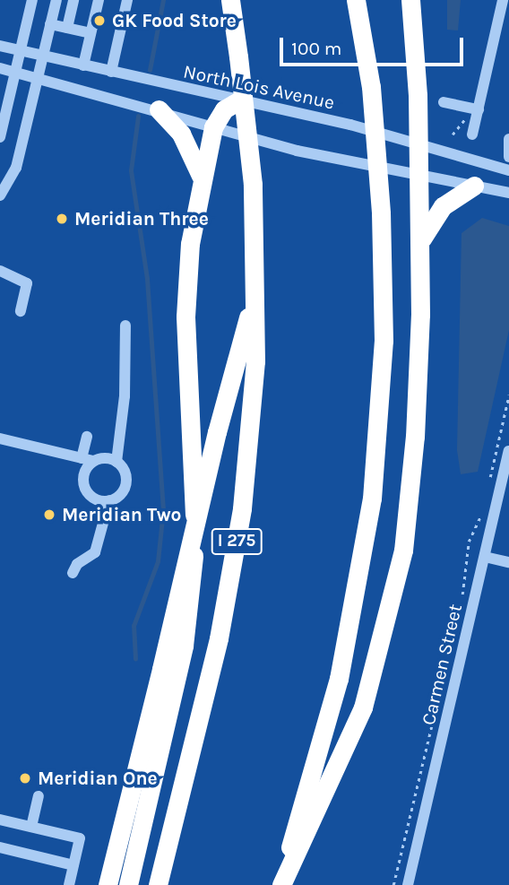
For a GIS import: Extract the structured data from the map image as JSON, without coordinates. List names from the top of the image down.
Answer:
{
  "streets": {
    "highway": ["I 275"],
    "street": ["North Lois Avenue", "Carmen Street"]
  },
  "places": [
    "GK Food Store",
    "Meridian Three",
    "Meridian Two",
    "Meridian One"
  ],
  "scale_bar": "100 m"
}
